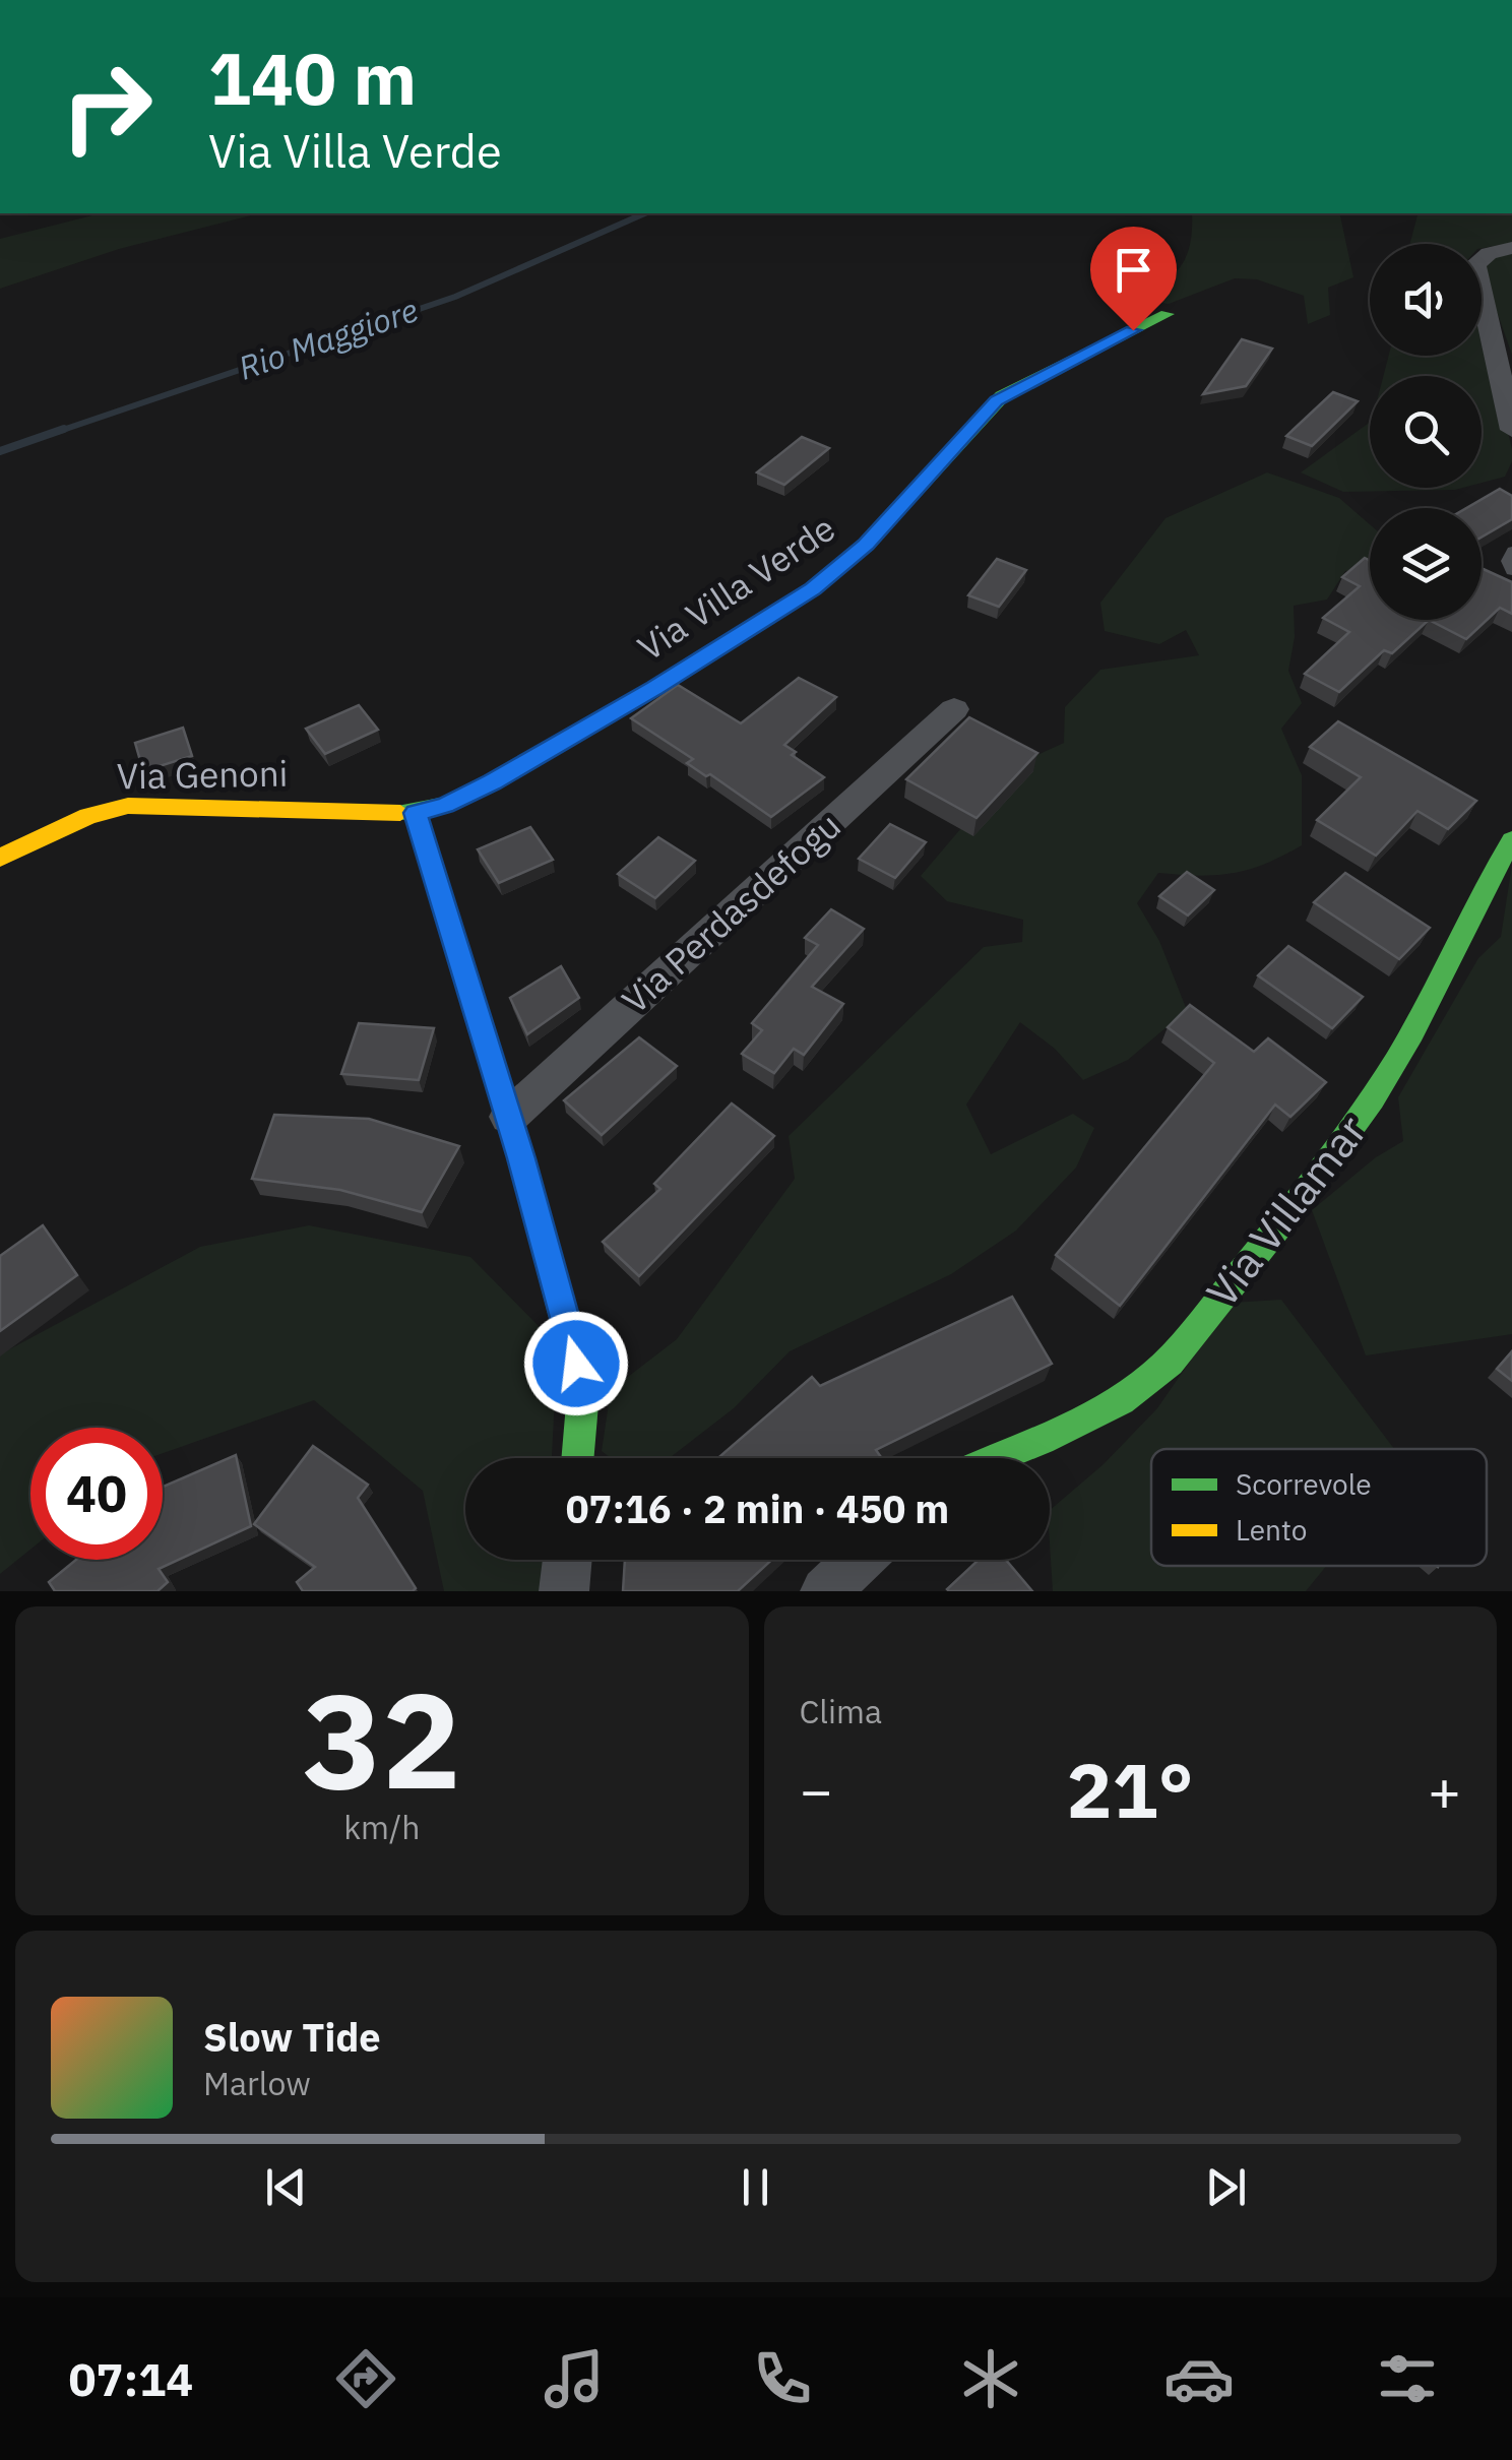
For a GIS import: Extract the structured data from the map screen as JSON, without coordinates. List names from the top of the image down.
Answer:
{
  "streets": {
    "street": [
      "Via Villa Verde",
      "Via Genoni",
      "Via Perdasdefogu",
      "Via Villamar"
    ]
  },
  "crossings": [
    ["Via Villa Verde", "Via Genoni"]
  ],
  "water": ["Rio Maggiore"],
  "legend": ["Scorrevole", "Lento"],
  "page": {
    "turn": ["140 m", "Via Villa Verde"],
    "limit": "40",
    "trip": "07:16 · 2 min · 450 m",
    "tile": [
      ["32", "km/h"],
      "Clima"
    ],
    "heat": ["−", "21°", "+"],
    "song": ["Slow Tide", "Marlow"],
    "tabs": "07:14"
  }
}
